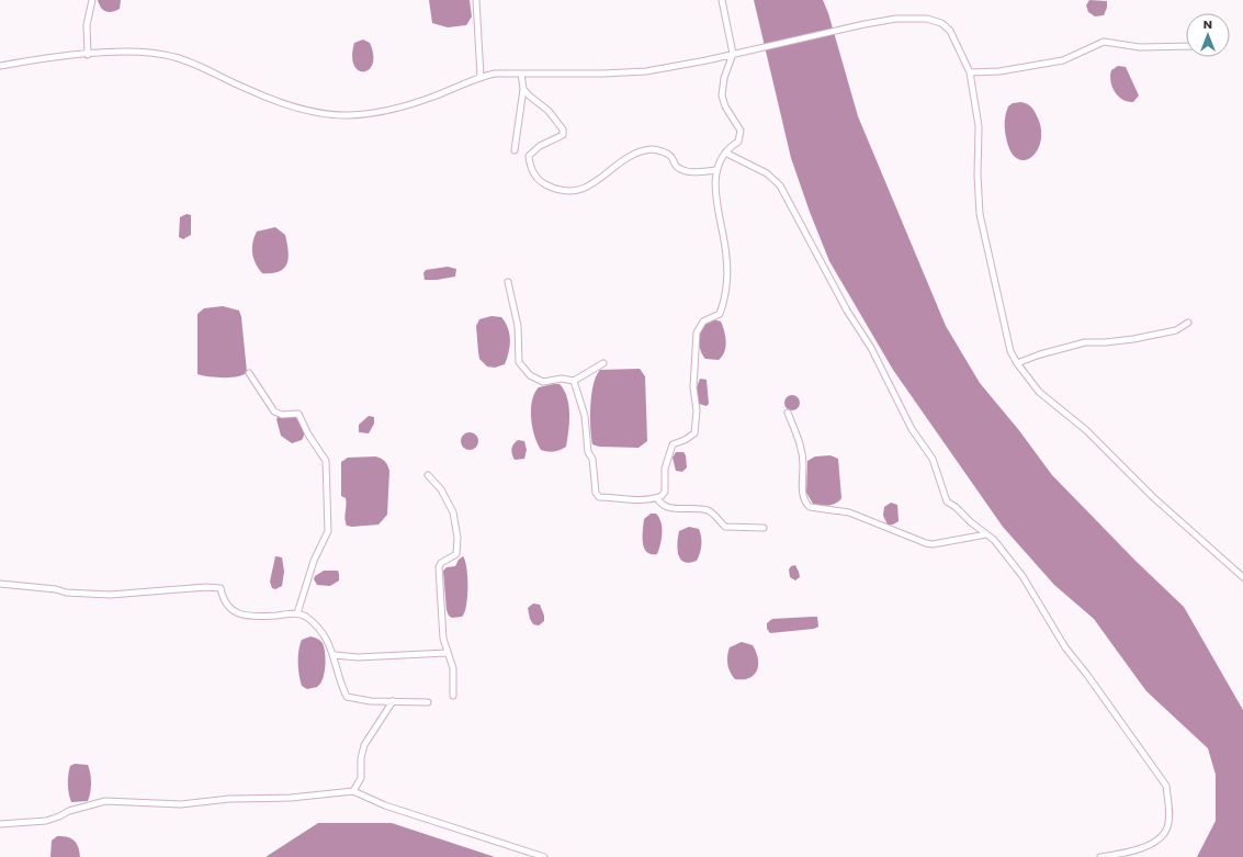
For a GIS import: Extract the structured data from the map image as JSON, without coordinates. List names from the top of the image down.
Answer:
{
  "north": "top"
}
